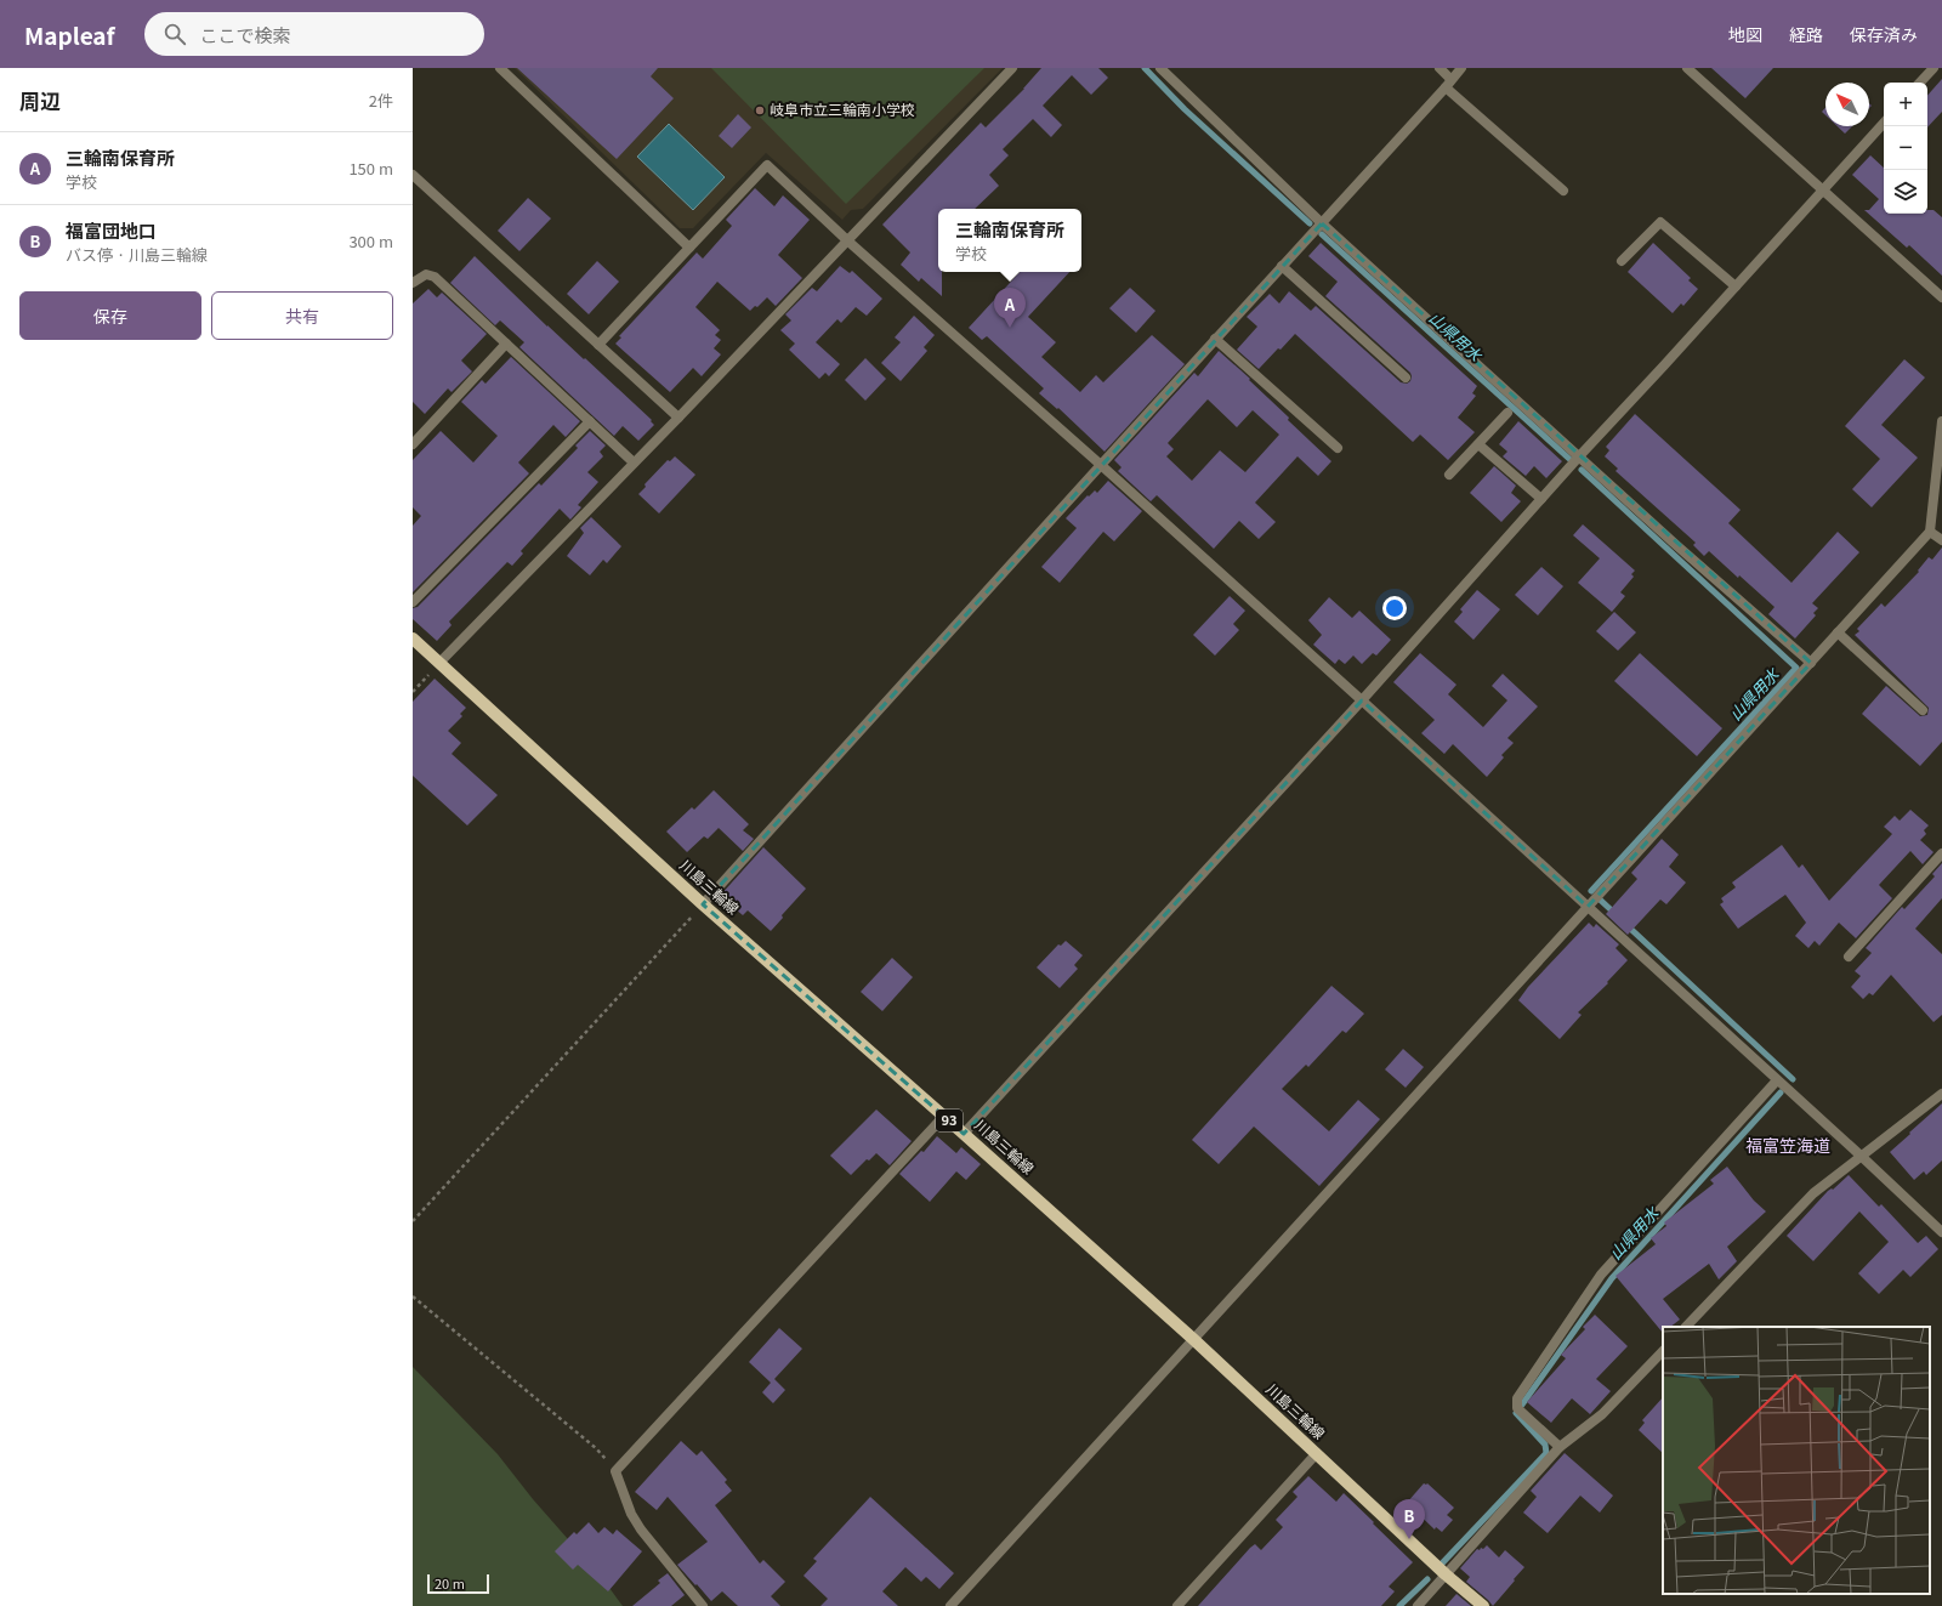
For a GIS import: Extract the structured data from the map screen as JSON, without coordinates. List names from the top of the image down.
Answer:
{
  "streets": {
    "main road": ["川島三輪線", "93"]
  },
  "districts": ["福富笠海道"],
  "water": ["山県用水"],
  "places": ["岐阜市立三輪南小学校"],
  "scale_bar": "20 m",
  "north": "top left",
  "page": {
    "header": "Mapleaf",
    "search": "ここで検索",
    "nav": ["地図", "経路", "保存済み"],
    "heading": ["周辺", "2件"],
    "map_buttons": ["+", "−"],
    "list": [
      {
        "mark": "A",
        "name": "三輪南保育所",
        "note": "学校",
        "value": "150 m"
      },
      {
        "mark": "B",
        "name": "福富団地口",
        "note": "バス停 · 川島三輪線",
        "value": "300 m"
      }
    ],
    "popup": ["三輪南保育所", "学校"],
    "buttons": ["保存", "共有"],
    "pins": ["A", "B"],
    "scale": "20 m"
  }
}
